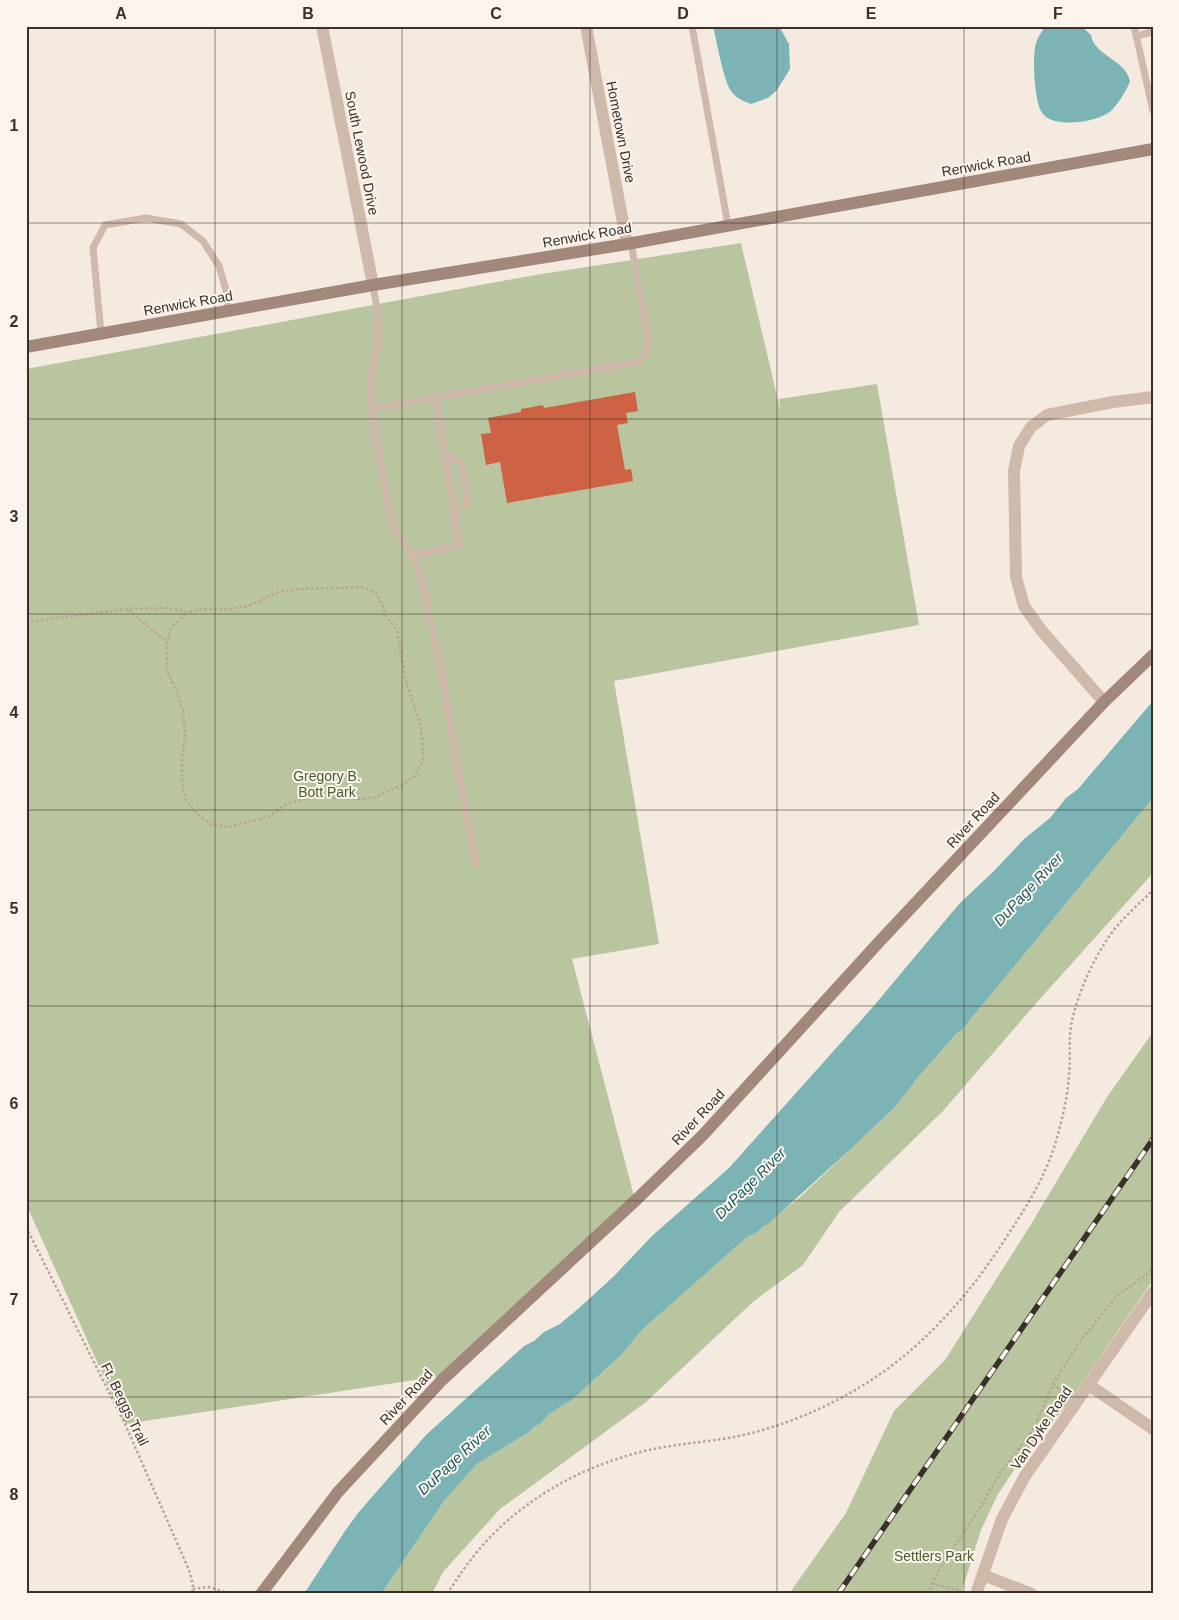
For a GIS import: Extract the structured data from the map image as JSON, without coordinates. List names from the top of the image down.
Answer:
{
  "streets": {
    "street": [
      "Hometown Drive",
      "South Lewood Drive",
      "Renwick Road",
      "River Road",
      "Van Dyke Road"
    ],
    "path": ["Ft. Beggs Trail"]
  },
  "crossings": [
    ["Hometown Drive", "Renwick Road"],
    ["South Lewood Drive", "Renwick Road"]
  ],
  "water": ["DuPage River"],
  "parks": ["Gregory B. Bott Park", "Settlers Park"],
  "grid": {
    "columns": [
      "A",
      "B",
      "C",
      "D",
      "E",
      "F"
    ],
    "rows": [
      "1",
      "2",
      "3",
      "4",
      "5",
      "6",
      "7",
      "8"
    ]
  }
}
